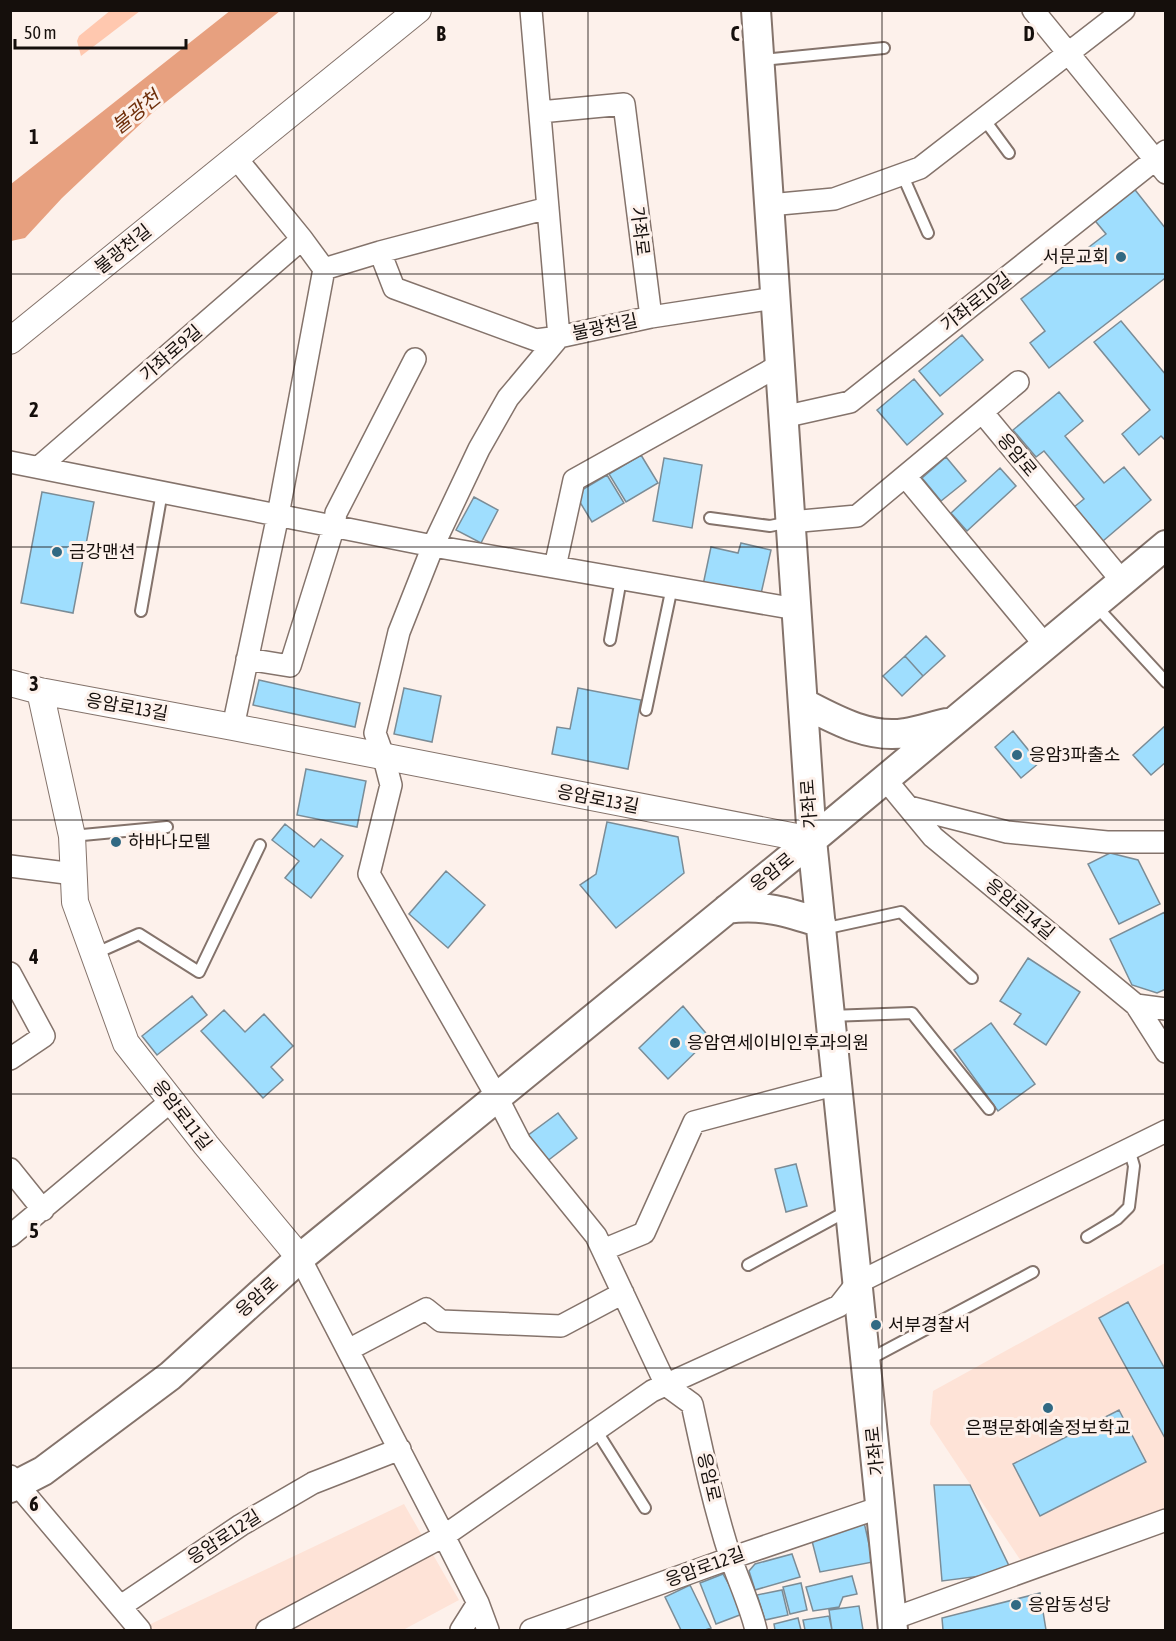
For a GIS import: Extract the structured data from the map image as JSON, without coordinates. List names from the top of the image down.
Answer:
{
  "streets": {
    "main road": ["가좌로", "응암로"],
    "street": [
      "불광천길",
      "가좌로10길",
      "가좌로9길",
      "응암로13길",
      "응암로14길",
      "응암로11길",
      "응암로12길"
    ]
  },
  "crossings": [
    ["가좌로", "불광천길"],
    ["가좌로", "가좌로10길"],
    ["가좌로", "응암로"],
    ["가좌로", "응암로13길"],
    ["가좌로", "응암로12길"],
    ["응암로", "응암로13길"],
    ["응암로", "응암로14길"],
    ["응암로", "응암로11길"],
    ["응암로", "응암로12길"],
    ["응암로13길", "응암로11길"]
  ],
  "water": ["불광천"],
  "places": [
    "서문교회",
    "금강맨션",
    "응암3파출소",
    "하바나모텔",
    "응암연세이비인후과의원",
    "서부경찰서",
    "은평문화예술정보학교",
    "응암동성당"
  ],
  "scale_bar": "50 m",
  "grid": {
    "columns": ["B", "C", "D"],
    "rows": [
      "1",
      "2",
      "3",
      "4",
      "5",
      "6"
    ]
  }
}
